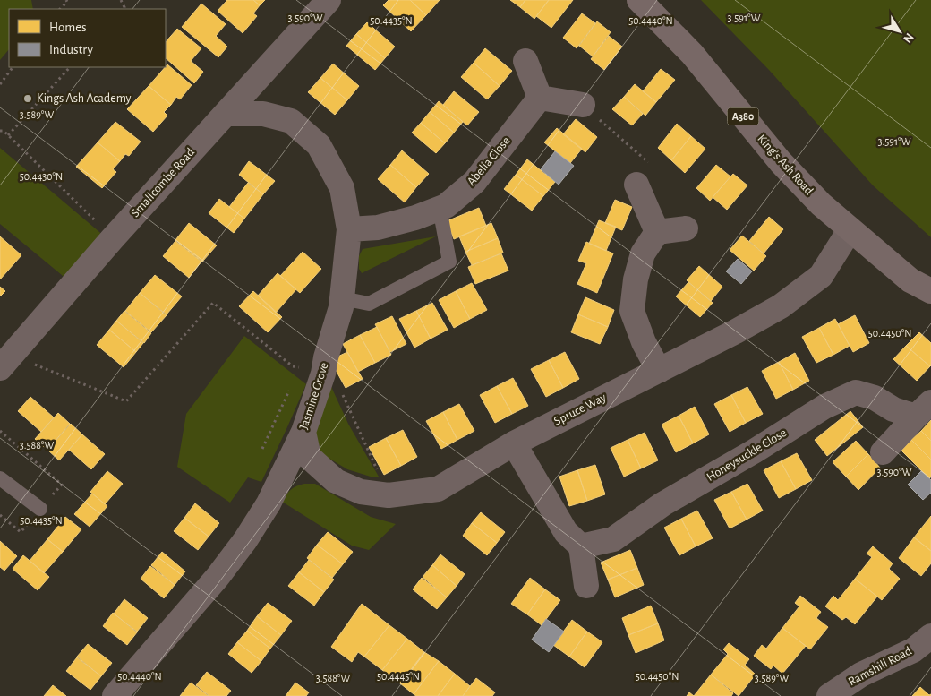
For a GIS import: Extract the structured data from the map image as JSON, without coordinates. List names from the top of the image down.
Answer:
{
  "streets": {
    "highway": ["A380", "King's Ash Road"],
    "street": [
      "Abelia Close",
      "Smallcombe Road",
      "Jasmine Grove",
      "Spruce Way",
      "Honeysuckle Close",
      "Ramshill Road"
    ]
  },
  "crossings": [
    ["Abelia Close", "Jasmine Grove"],
    ["King's Ash Road", "Spruce Way"],
    ["Smallcombe Road", "Jasmine Grove"],
    ["Jasmine Grove", "Spruce Way"]
  ],
  "places": ["Kings Ash Academy"],
  "legend": ["Homes", "Industry"],
  "north": "bottom right",
  "coordinates": [
    "3.590°W",
    "3.591°W",
    "50.4435°N",
    "50.4440°N",
    "3.589°W",
    "50.4430°N",
    "50.4450°N",
    "3.588°W",
    "50.4445°N"
  ]
}
